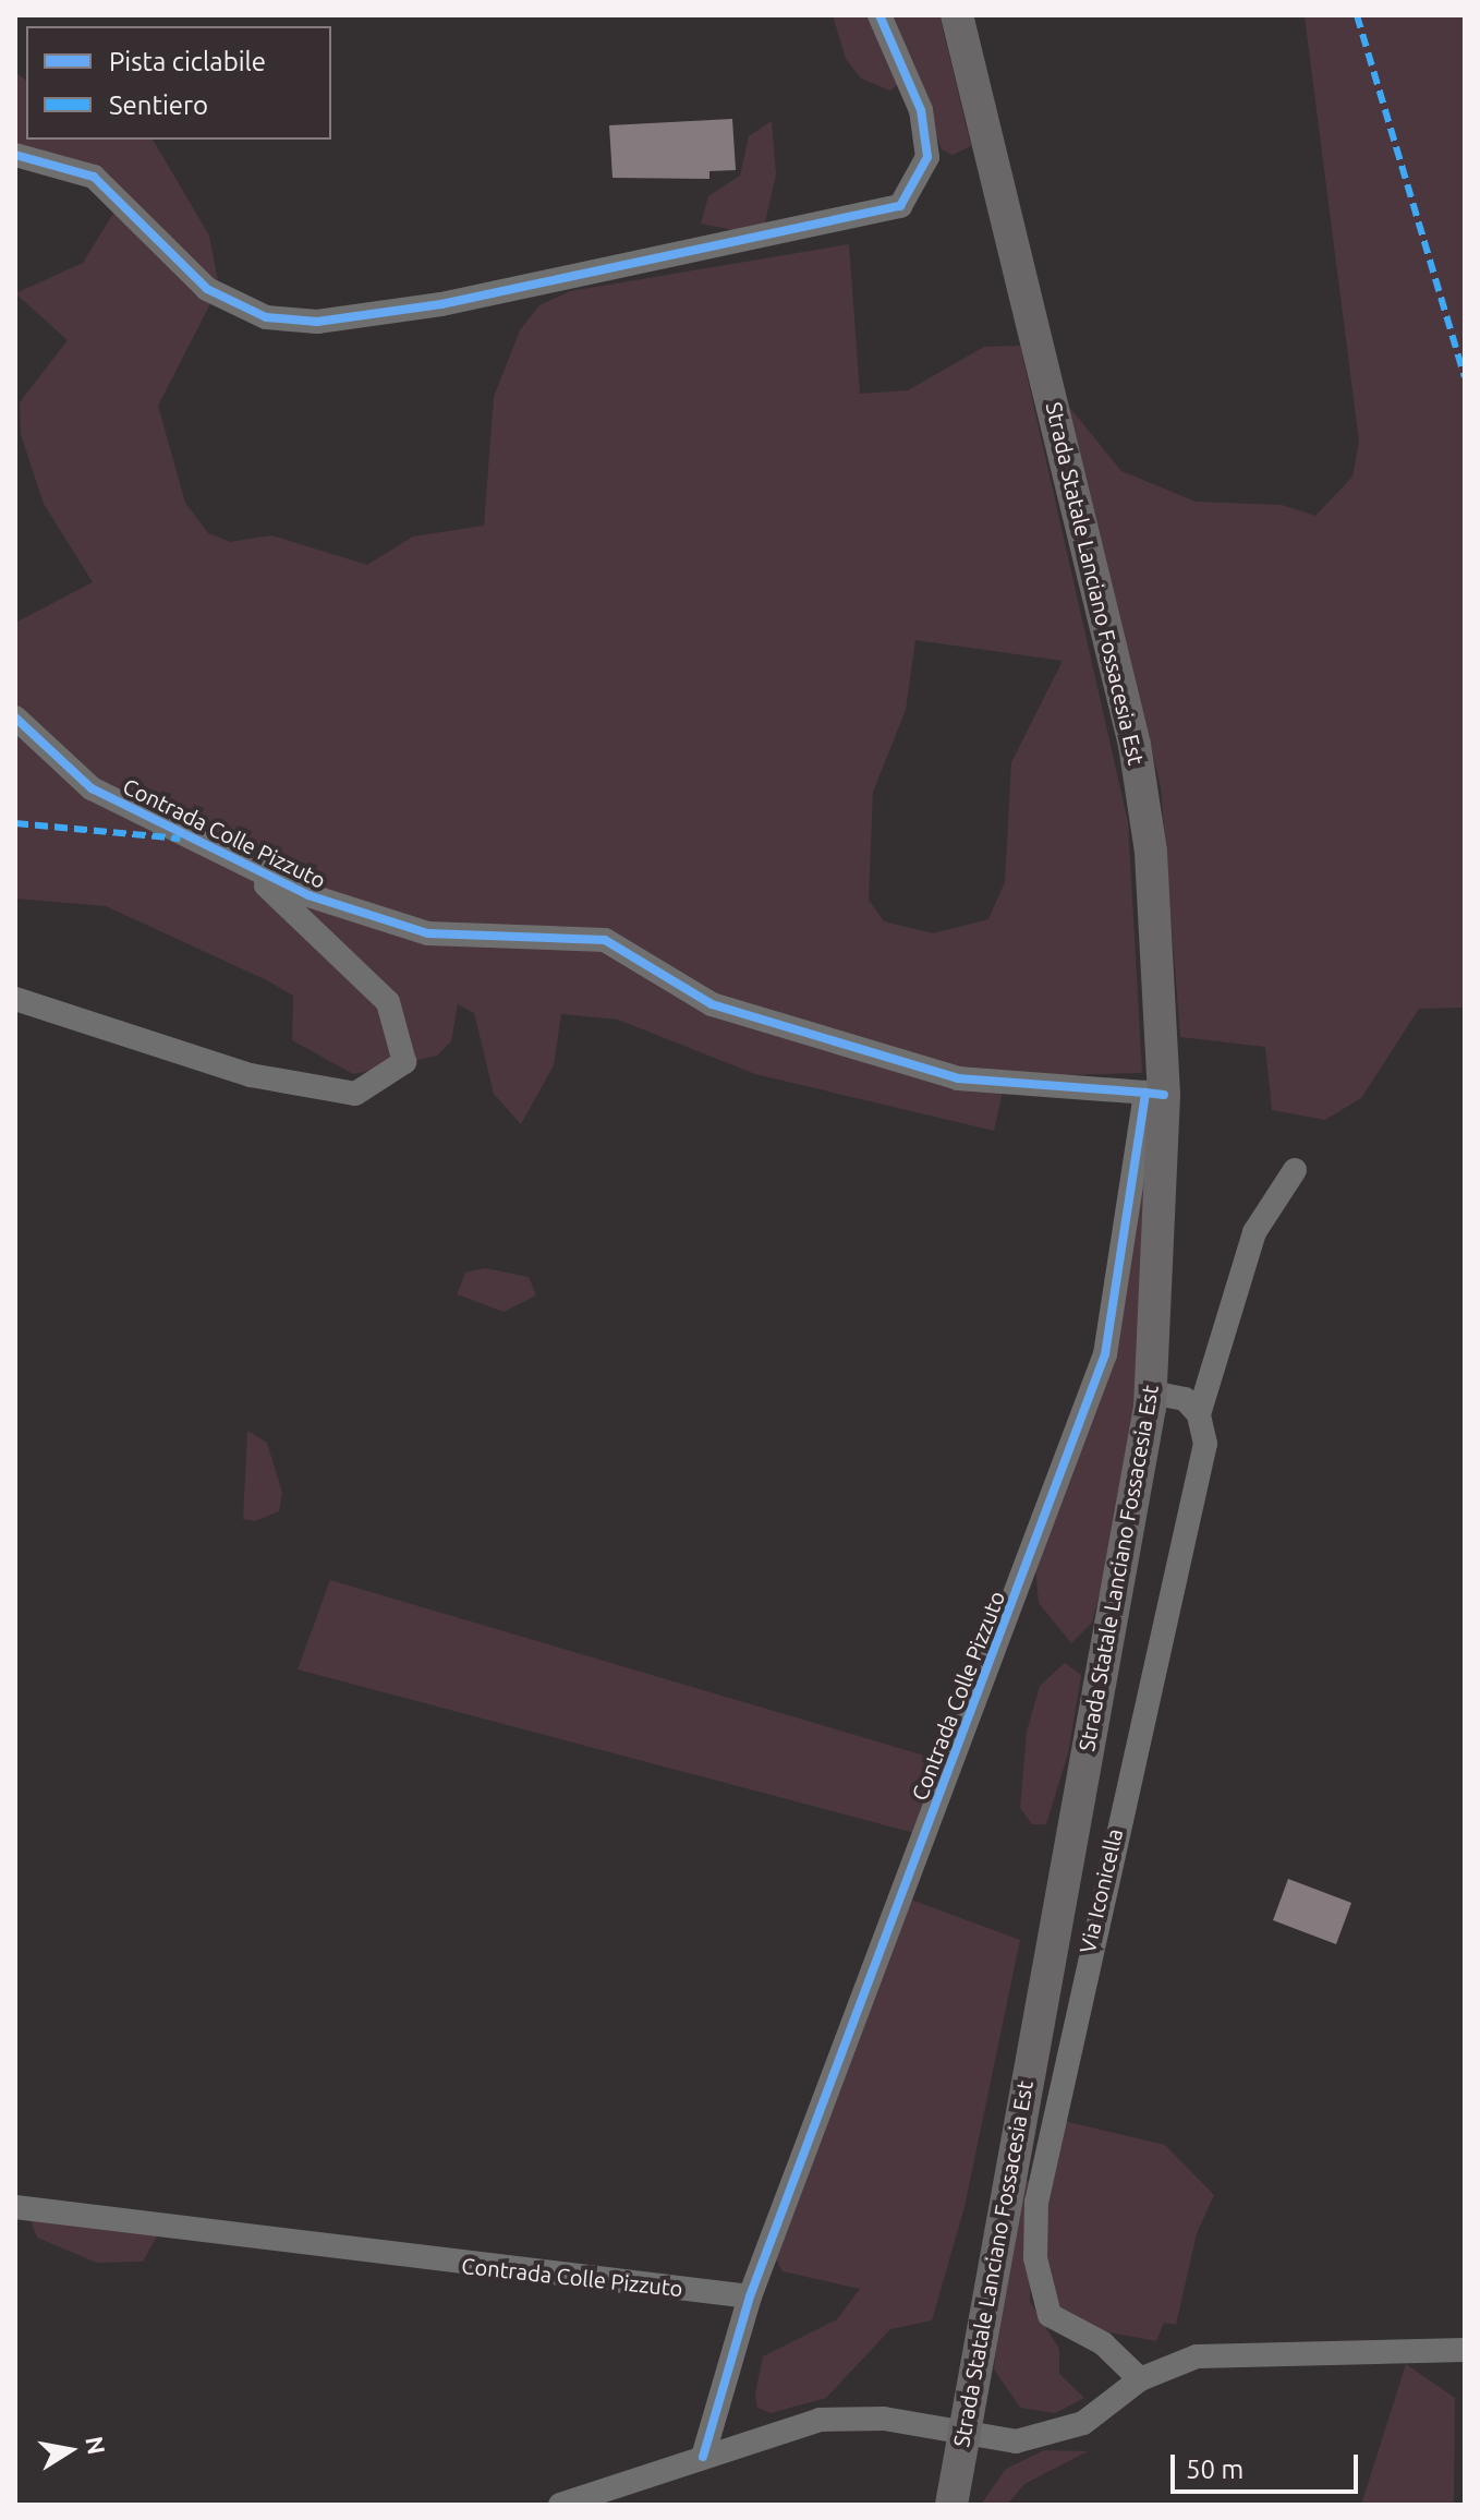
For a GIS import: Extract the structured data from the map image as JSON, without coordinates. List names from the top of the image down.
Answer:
{
  "streets": {
    "main road": ["Strada Statale Lanciano Fossacesia Est"],
    "street": ["Contrada Colle Pizzuto", "Via Iconicella"]
  },
  "crossings": [
    ["Strada Statale Lanciano Fossacesia Est", "Contrada Colle Pizzuto"]
  ],
  "legend": ["Pista ciclabile", "Sentiero"],
  "scale_bar": "50 m",
  "north": "right"
}
